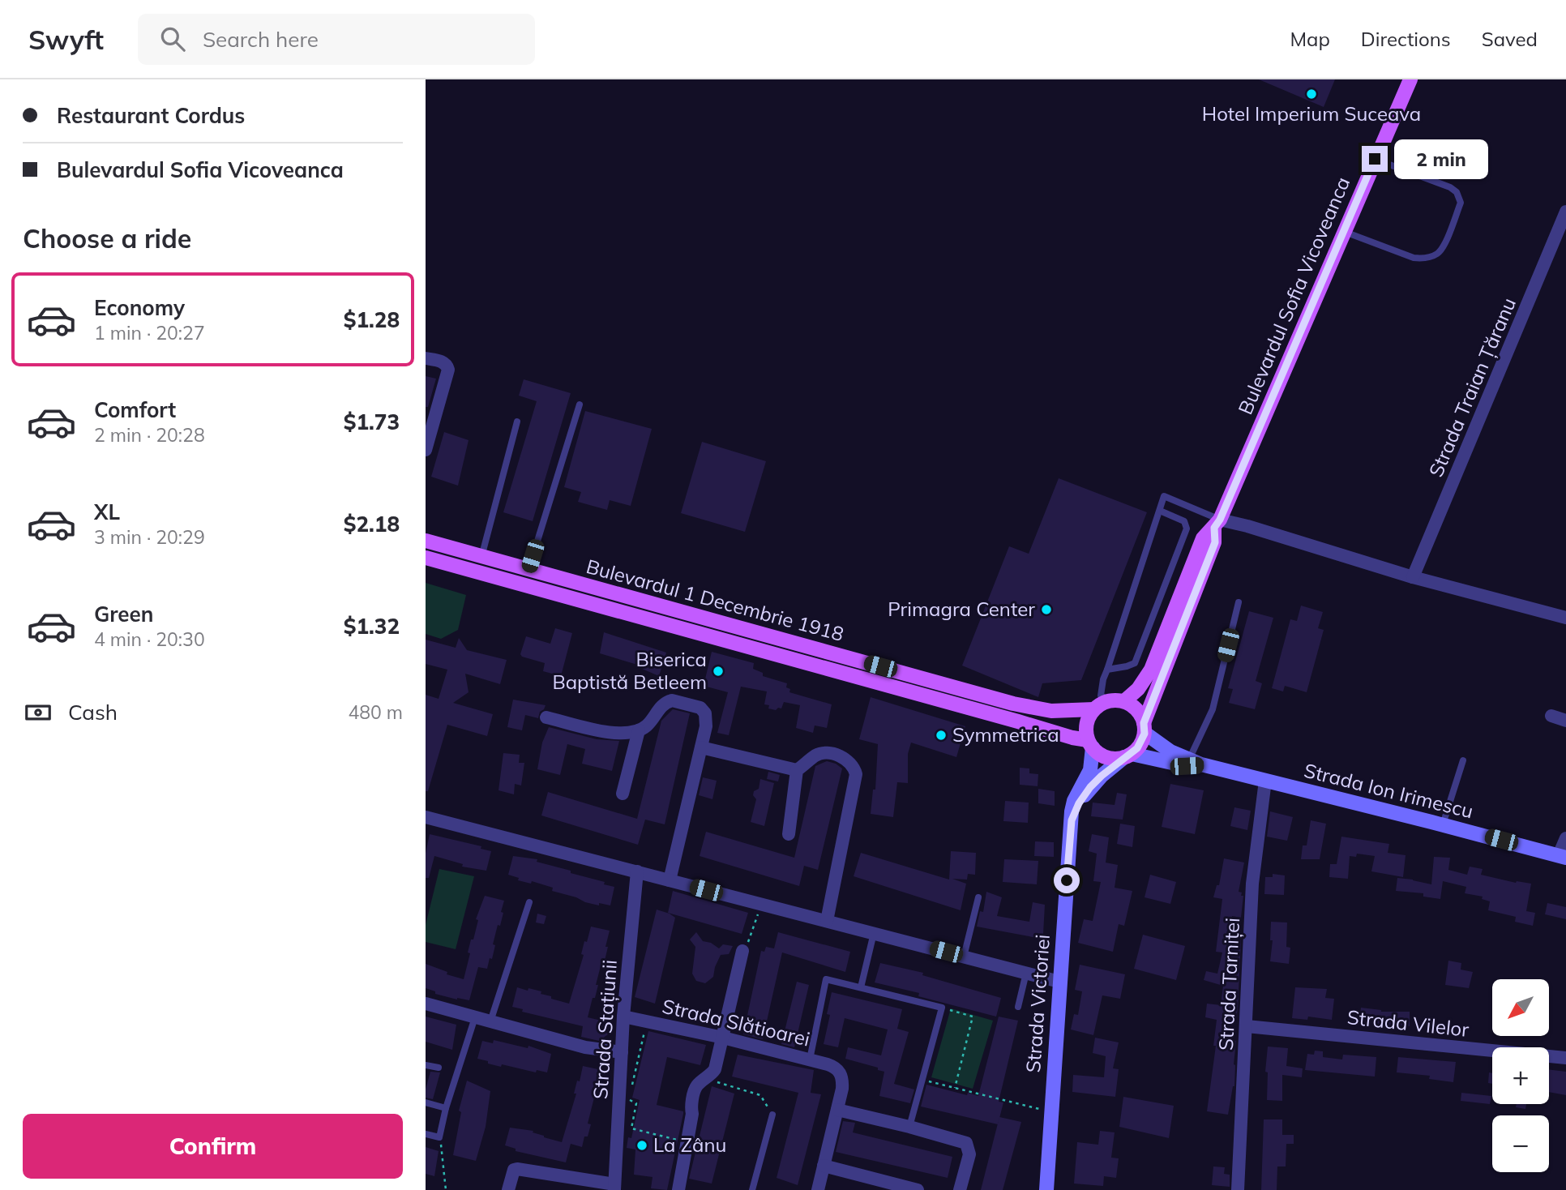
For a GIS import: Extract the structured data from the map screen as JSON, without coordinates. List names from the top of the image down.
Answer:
{
  "streets": {
    "main road": ["Bulevardul Sofia Vicoveanca", "Bulevardul 1 Decembrie 1918"],
    "street": [
      "Strada Traian Țăranu",
      "Strada Ion Irimescu",
      "Strada Tarniței",
      "Strada Victoriei",
      "Strada Slătioarei",
      "Strada Vilelor",
      "Strada Stațiunii"
    ]
  },
  "crossings": [
    ["Bulevardul Sofia Vicoveanca", "Bulevardul 1 Decembrie 1918"],
    ["Bulevardul Sofia Vicoveanca", "Strada Ion Irimescu"],
    ["Bulevardul Sofia Vicoveanca", "Strada Victoriei"],
    ["Bulevardul 1 Decembrie 1918", "Strada Ion Irimescu"],
    ["Bulevardul 1 Decembrie 1918", "Strada Victoriei"],
    ["Strada Ion Irimescu", "Strada Tarniței"],
    ["Strada Ion Irimescu", "Strada Victoriei"],
    ["Strada Tarniței", "Strada Vilelor"],
    ["Strada Slătioarei", "Strada Stațiunii"]
  ],
  "places": [
    "Hotel Imperium Suceava",
    "Primagra Center",
    "Biserica Baptistă Betleem",
    "Symmetrica",
    "La Zânu"
  ],
  "north": "bottom left",
  "page": {
    "header": "Swyft",
    "search": "Search here",
    "nav": ["Map", "Directions", "Saved"],
    "banner": ["Restaurant Cordus", "Bulevardul Sofia Vicoveanca"],
    "bubble": "2 min",
    "heading": "Choose a ride",
    "list": [
      {
        "name": "Economy",
        "note": "1 min · 20:27",
        "value": "$1.28"
      },
      {
        "name": "Comfort",
        "note": "2 min · 20:28",
        "value": "$1.73"
      },
      {
        "name": "XL",
        "note": "3 min · 20:29",
        "value": "$2.18"
      },
      {
        "name": "Green",
        "note": "4 min · 20:30",
        "value": "$1.32"
      }
    ],
    "pay": ["Cash", "480 m"],
    "map_buttons": ["+", "−"],
    "buttons": "Confirm"
  }
}
